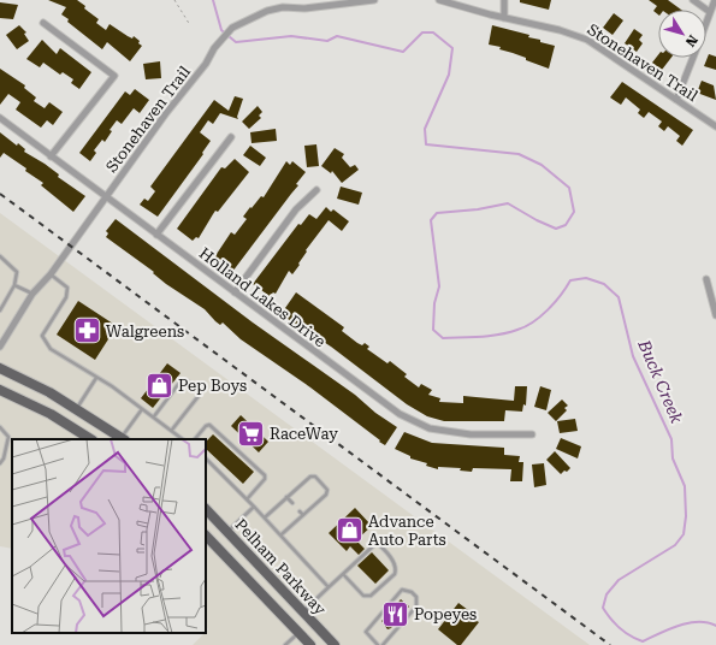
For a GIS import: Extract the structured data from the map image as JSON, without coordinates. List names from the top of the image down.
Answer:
{
  "streets": {
    "main road": ["Pelham Parkway"],
    "street": ["Stonehaven Trail", "Holland Lakes Drive"]
  },
  "crossings": [
    ["Stonehaven Trail", "Holland Lakes Drive"]
  ],
  "water": ["Buck Creek"],
  "places": {
    "pharmacy": ["Walgreens"],
    "shop": ["Pep Boys", "Advance Auto Parts"],
    "supermarket": ["RaceWay"],
    "restaurant": ["Popeyes"]
  },
  "north": "bottom right"
}
